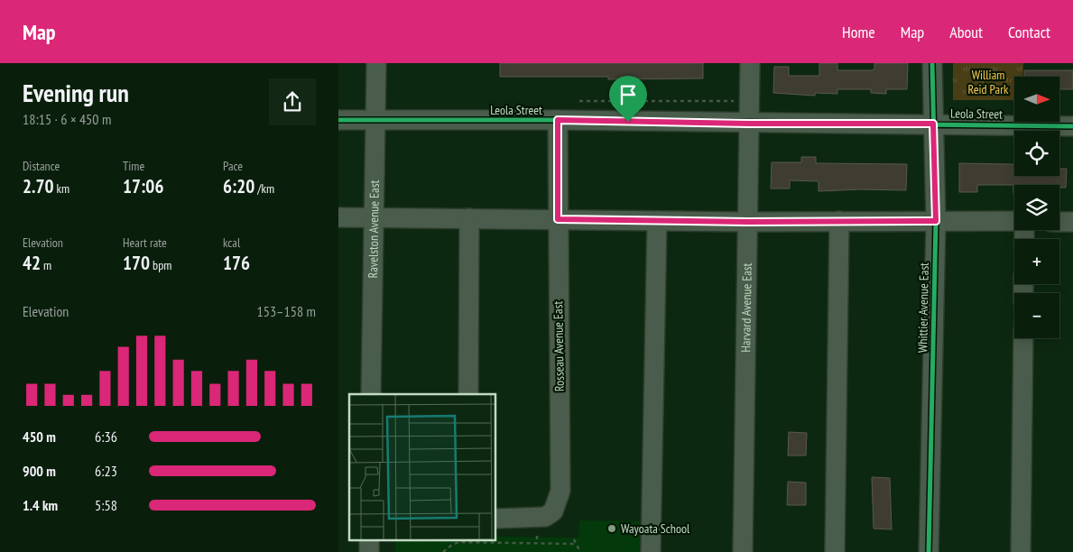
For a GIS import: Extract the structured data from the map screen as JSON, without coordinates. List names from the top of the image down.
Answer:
{
  "streets": {
    "street": [
      "Leola Street",
      "Ravelston Avenue East",
      "Harvard Avenue East",
      "Whittier Avenue East",
      "Rosseau Avenue East"
    ]
  },
  "crossings": [
    ["Leola Street", "Ravelston Avenue East"],
    ["Leola Street", "Harvard Avenue East"],
    ["Leola Street", "Whittier Avenue East"],
    ["Leola Street", "Rosseau Avenue East"]
  ],
  "parks": ["William Reid Park"],
  "places": ["Wayoata School"],
  "north": "right",
  "page": {
    "header": "Map",
    "nav": [
      "Home",
      "Map",
      "About",
      "Contact"
    ],
    "heading": ["Evening run", "18:15 · 6 × 450 m"],
    "map_buttons": ["+", "−"],
    "stats": [
      ["Distance", "2.70 km"],
      ["Time", "17:06"],
      ["Pace", "6:20 /km"],
      ["Elevation", "42 m"],
      ["Heart rate", "170 bpm"],
      ["kcal", "176"]
    ],
    "chart": ["Elevation", "153–158 m"],
    "list": [
      {
        "name": "450 m",
        "note": "6:36"
      },
      {
        "name": "900 m",
        "note": "6:23"
      },
      {
        "name": "1.4 km",
        "note": "5:58"
      }
    ]
  }
}
